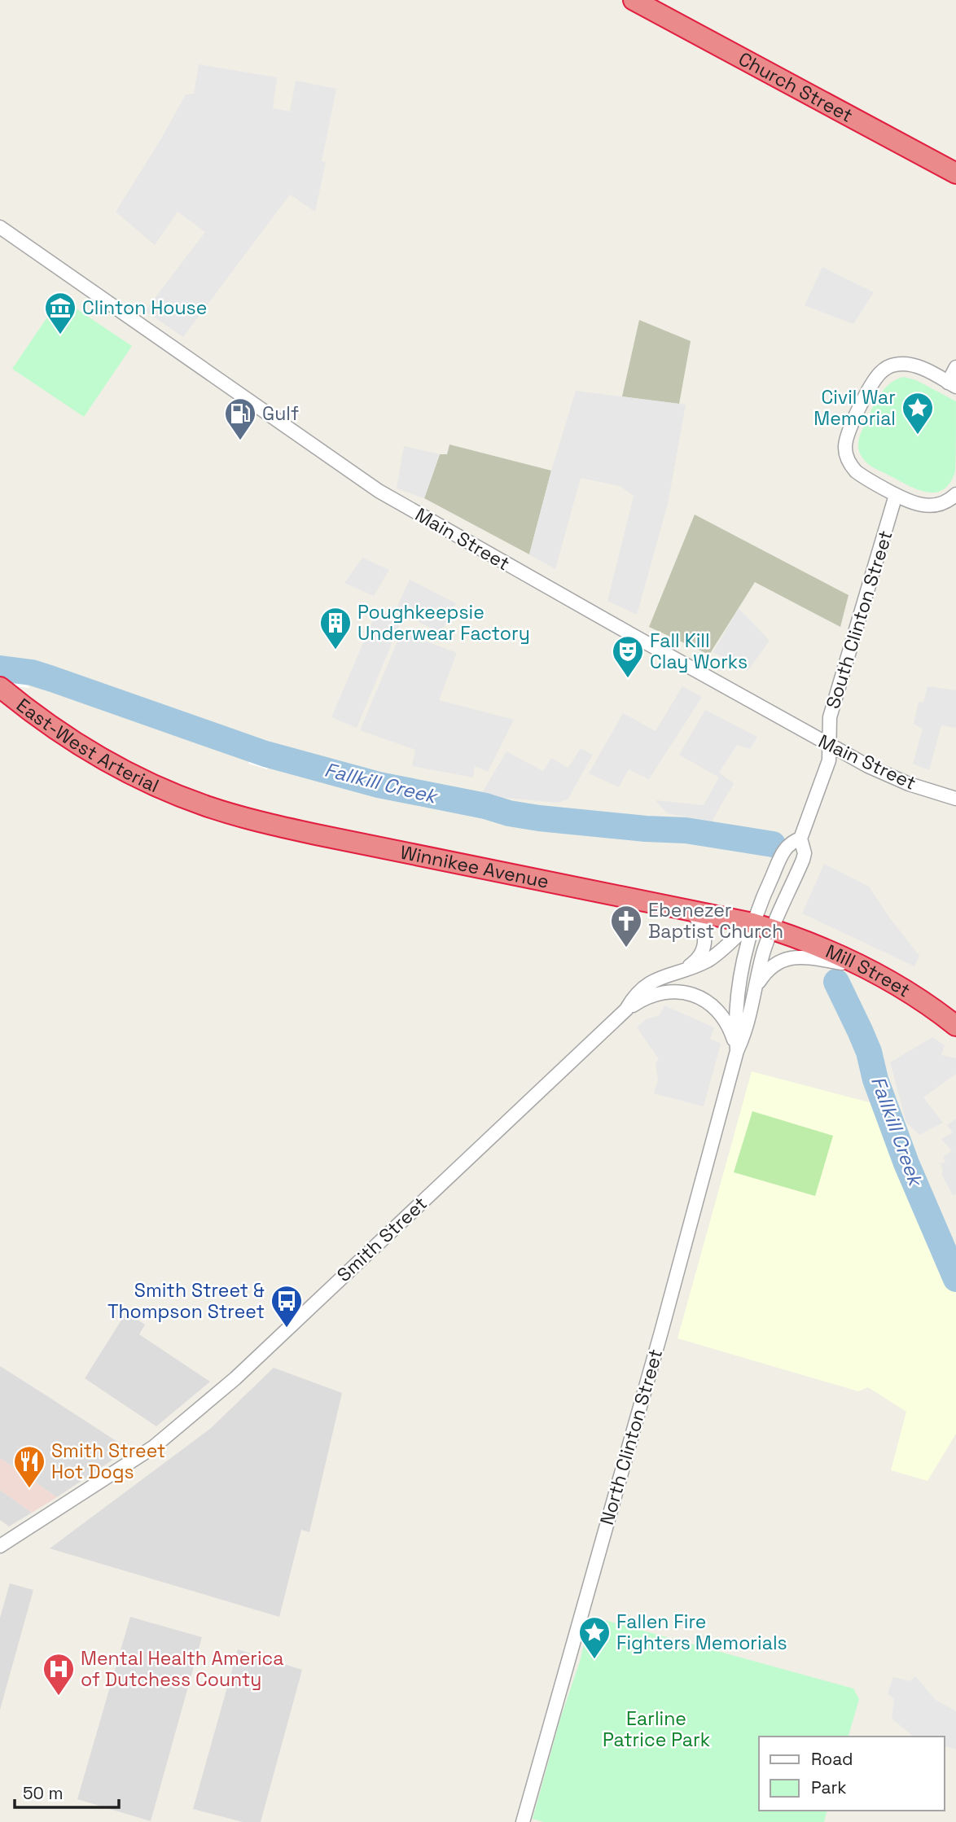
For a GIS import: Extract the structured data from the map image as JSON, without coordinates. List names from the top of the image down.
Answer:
{
  "streets": {
    "highway": [
      "Church Street",
      "East-West Arterial",
      "Winnikee Avenue",
      "Mill Street"
    ],
    "street": [
      "Main Street",
      "South Clinton Street",
      "Smith Street",
      "North Clinton Street"
    ]
  },
  "crossings": [
    ["Main Street", "South Clinton Street"],
    ["Main Street", "North Clinton Street"],
    ["South Clinton Street", "North Clinton Street"],
    ["East-West Arterial", "Winnikee Avenue"],
    ["Winnikee Avenue", "Mill Street"],
    ["Winnikee Avenue", "Smith Street"],
    ["Winnikee Avenue", "North Clinton Street"],
    ["Mill Street", "North Clinton Street"],
    ["Smith Street", "North Clinton Street"]
  ],
  "water": ["Fallkill Creek"],
  "parks": ["Earline Patrice Park"],
  "places": {
    "museum": ["Clinton House"],
    "place": ["Civil War Memorial", "Fallen Fire Fighters Memorials"],
    "fuel station": ["Gulf"],
    "building": ["Poughkeepsie Underwear Factory"],
    "theatre": ["Fall Kill Clay Works"],
    "church": ["Ebenezer Baptist Church"],
    "bus stop": ["Smith Street & Thompson Street"],
    "restaurant": ["Smith Street Hot Dogs"],
    "hospital": ["Mental Health America of Dutchess County"]
  },
  "legend": ["Road", "Park"],
  "scale_bar": "50 m"
}
